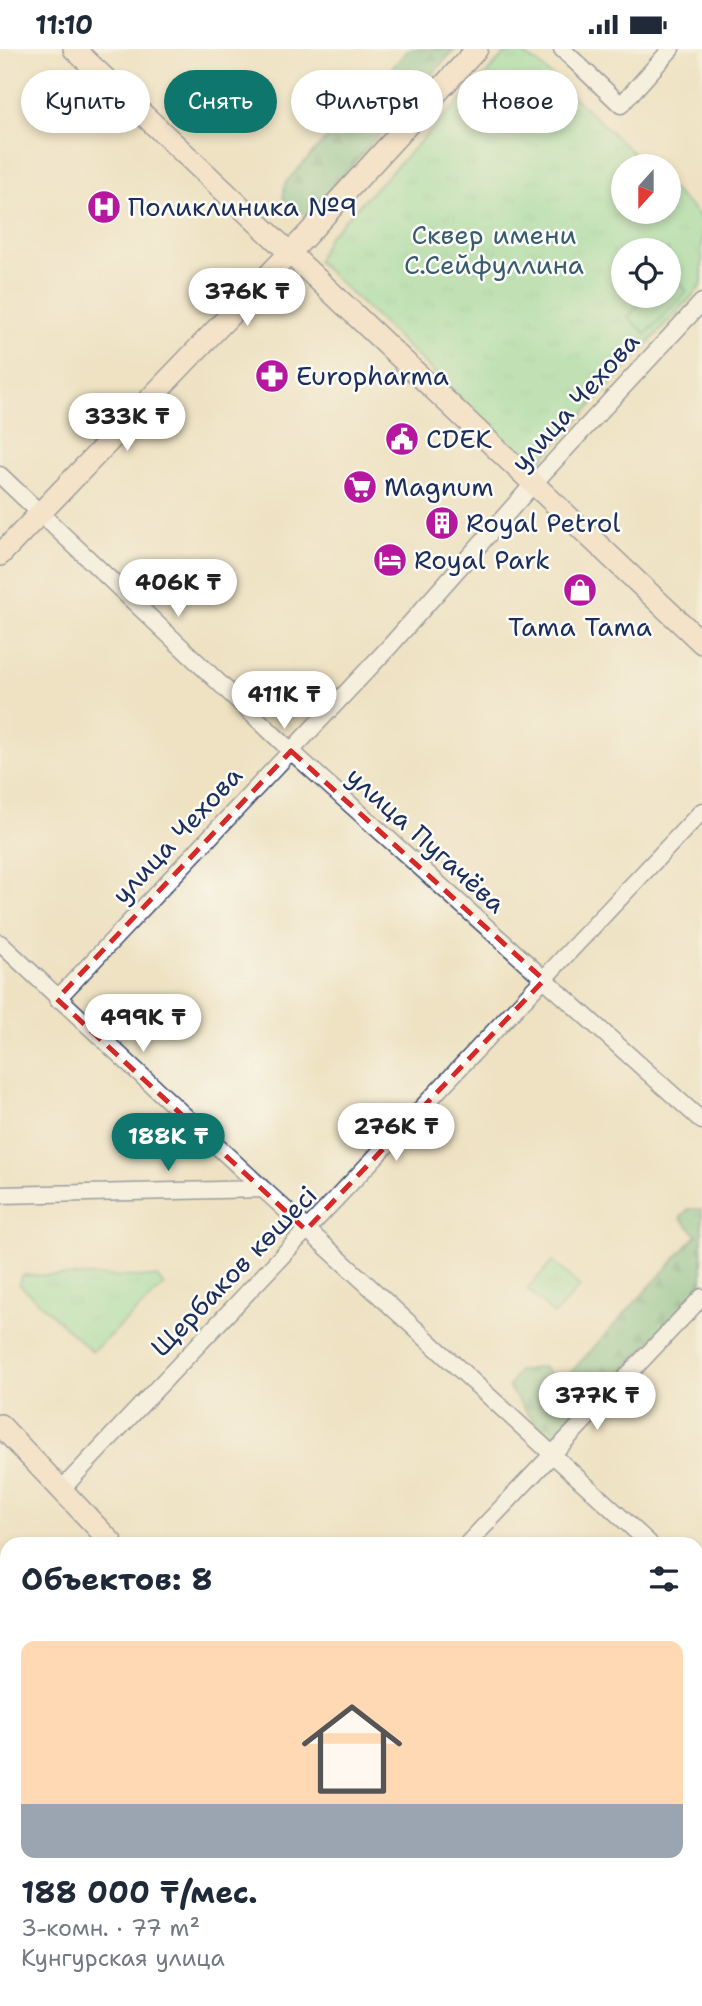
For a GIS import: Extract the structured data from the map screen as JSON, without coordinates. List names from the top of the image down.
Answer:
{
  "streets": {
    "street": ["улица Чехова", "улица Пугачёва", "Щербаков көшесі"]
  },
  "crossings": [
    ["улица Чехова", "улица Пугачёва"],
    ["улица Пугачёва", "Щербаков көшесі"]
  ],
  "parks": ["Сквер имени С.Сейфуллина"],
  "places": {
    "hospital": ["Поликлиника №9"],
    "pharmacy": ["Europharma"],
    "public building": ["CDEK"],
    "supermarket": ["Magnum"],
    "building": ["Royal Petrol"],
    "hotel": ["Royal Park"],
    "shop": ["Tama Tama"]
  },
  "north": "bottom",
  "page": {
    "status": "11:10",
    "chip": [
      "Купить",
      "Снять",
      "Фильтры",
      "Новое"
    ],
    "price": [
      "376K ₸",
      "333K ₸",
      "406K ₸",
      "411K ₸",
      "499K ₸",
      "276K ₸",
      "188K ₸",
      "377K ₸"
    ],
    "heading": "Объектов: 8",
    "list": [
      {
        "name": "188 000 ₸/мес.",
        "note": "3-комн. · 77 m² · Кунгурская улица"
      }
    ]
  }
}
